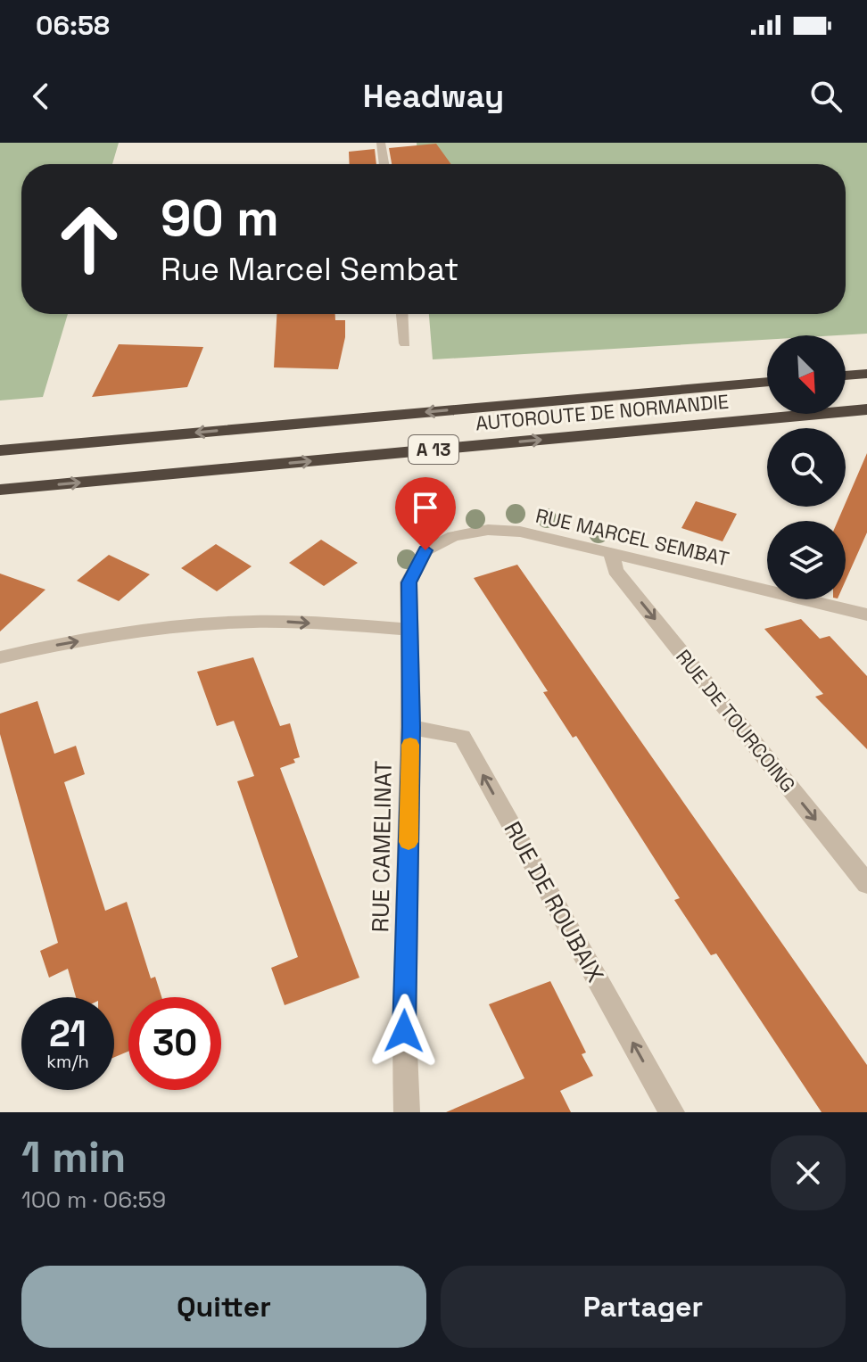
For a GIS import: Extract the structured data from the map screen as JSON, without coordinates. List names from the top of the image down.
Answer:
{
  "streets": {
    "highway": ["AUTOROUTE DE NORMANDIE", "A 13"],
    "street": [
      "RUE MARCEL SEMBAT",
      "RUE DE TOURCOING",
      "RUE CAMELINAT",
      "RUE DE ROUBAIX"
    ]
  },
  "crossings": [
    ["RUE MARCEL SEMBAT", "RUE DE TOURCOING"],
    ["RUE MARCEL SEMBAT", "RUE CAMELINAT"],
    ["RUE CAMELINAT", "RUE DE ROUBAIX"]
  ],
  "one_way": ["RUE DE TOURCOING", "RUE DE ROUBAIX"],
  "north": "bottom right",
  "page": {
    "status": "06:58",
    "header": "Headway",
    "turn": ["90 m", "Rue Marcel Sembat"],
    "speed": "21 km/h",
    "limit": "30",
    "heading": ["1 min", "100 m · 06:59"],
    "buttons": ["Quitter", "Partager"]
  }
}
